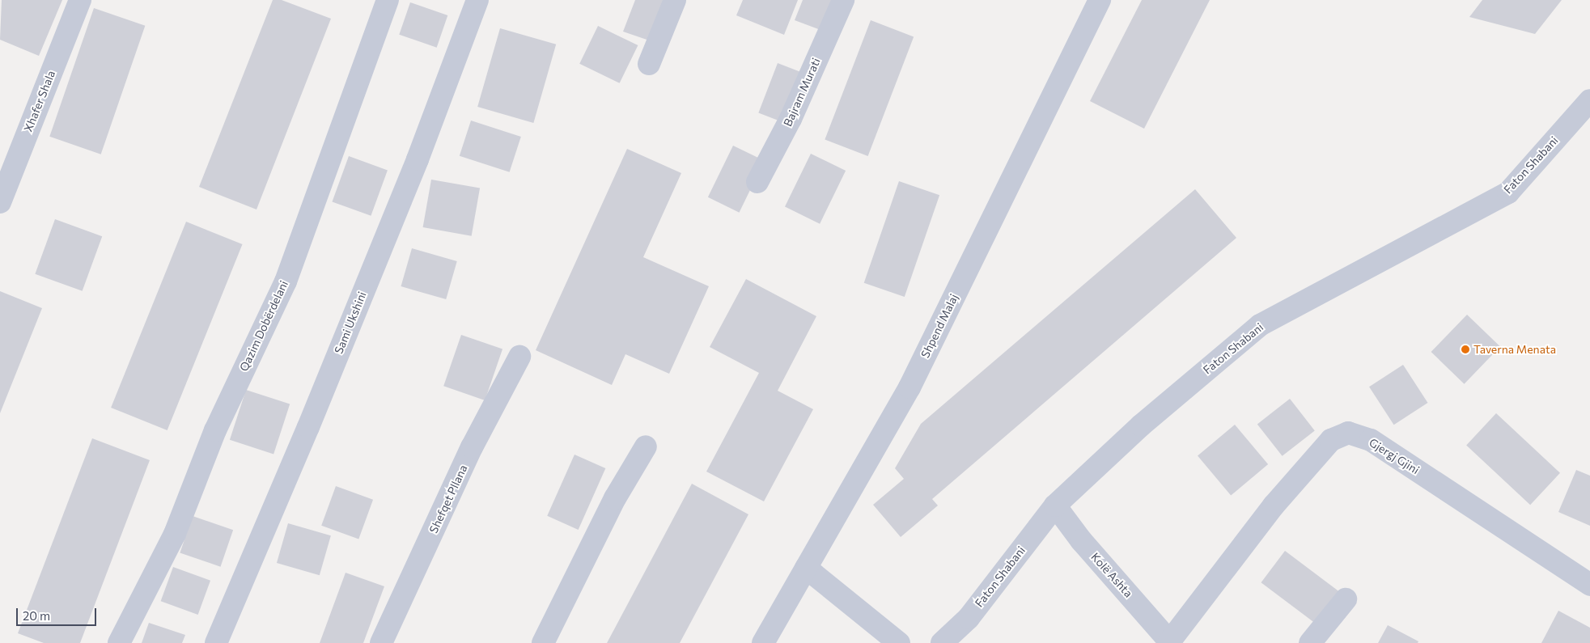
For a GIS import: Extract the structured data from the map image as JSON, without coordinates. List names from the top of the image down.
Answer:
{
  "streets": {
    "street": [
      "Bajram Murati",
      "Xhafer Shala",
      "Faton Shabani",
      "Sami Ukshini",
      "Qazim Dobërdelani",
      "Shpend Malaj",
      "Gjergj Gjini",
      "Shefqet Pllana",
      "Kolë Ashta"
    ]
  },
  "crossings": [
    ["Faton Shabani", "Kolë Ashta"],
    ["Gjergj Gjini", "Kolë Ashta"]
  ],
  "places": ["Taverna Menata"],
  "scale_bar": "20 m"
}
